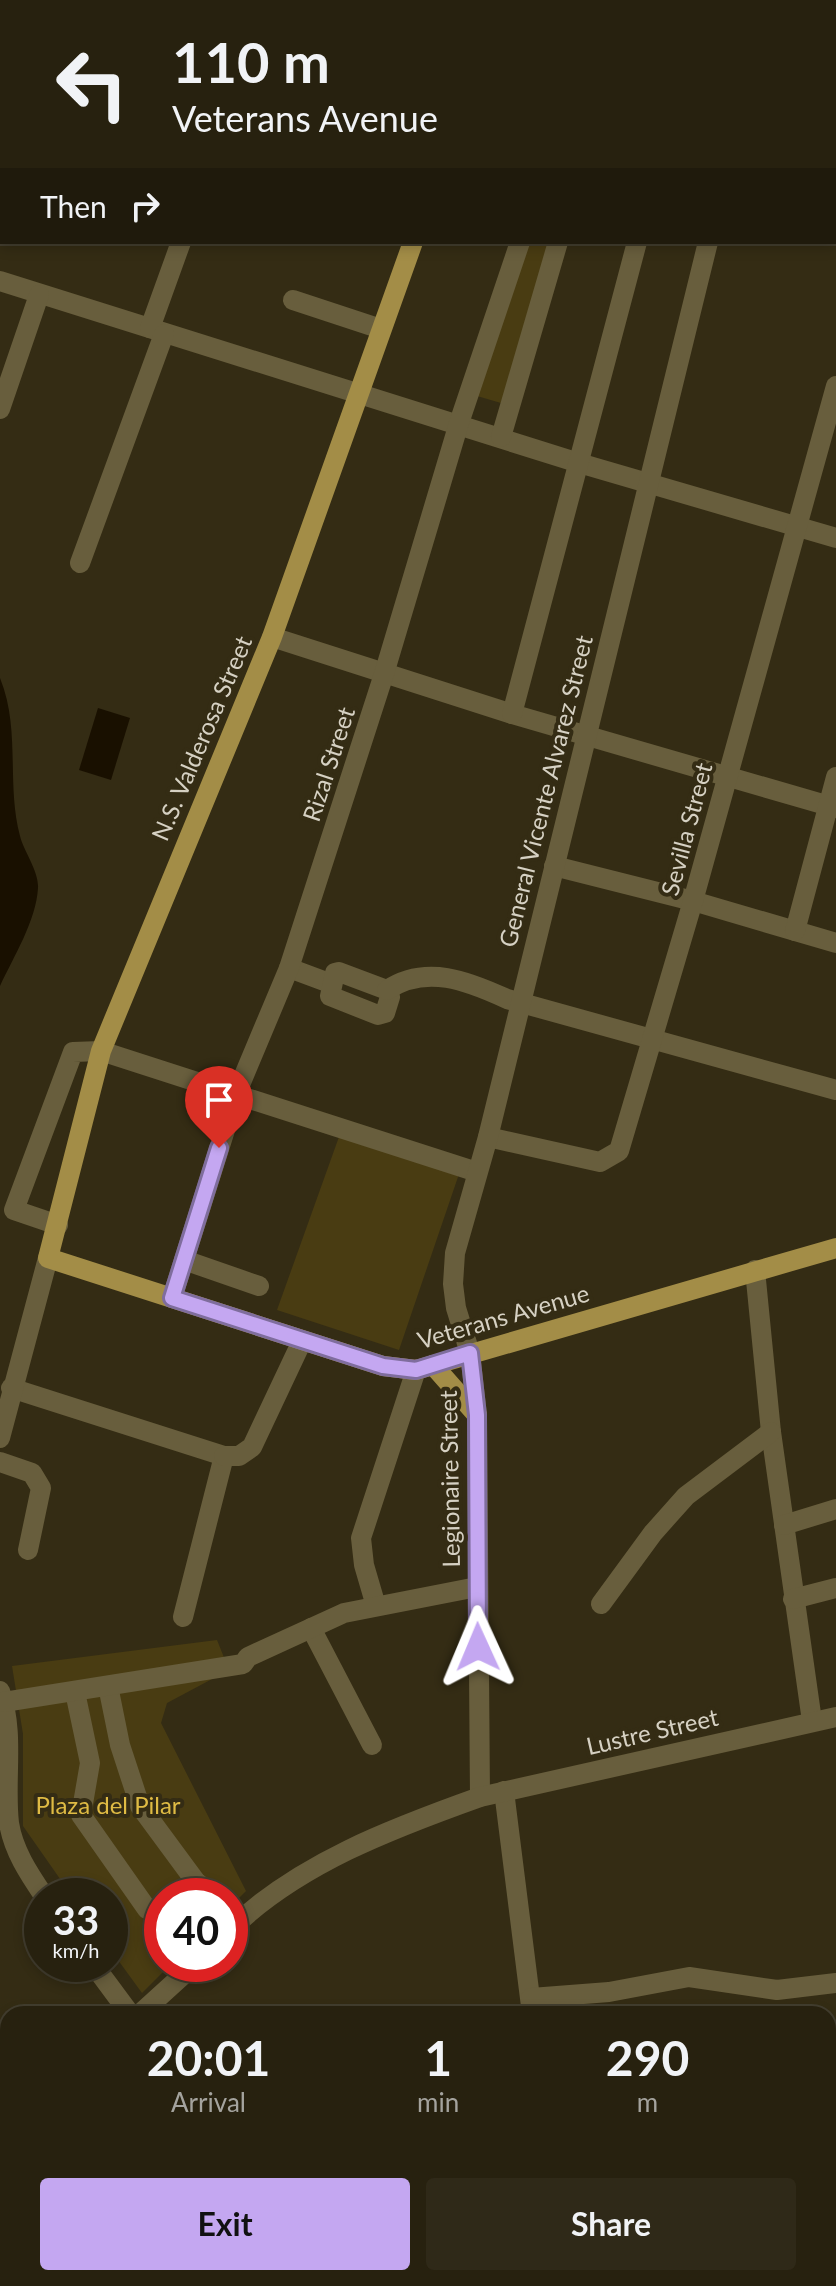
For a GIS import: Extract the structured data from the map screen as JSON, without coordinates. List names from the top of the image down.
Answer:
{
  "streets": {
    "main road": ["N.S. Valderosa Street", "Veterans Avenue"],
    "street": [
      "Rizal Street",
      "General Vicente Alvarez Street",
      "Sevilla Street",
      "Legionaire Street",
      "Lustre Street"
    ]
  },
  "crossings": [
    ["N.S. Valderosa Street", "Veterans Avenue"],
    ["Rizal Street", "Veterans Avenue"],
    ["General Vicente Alvarez Street", "Sevilla Street"],
    ["General Vicente Alvarez Street", "Veterans Avenue"],
    ["General Vicente Alvarez Street", "Legionaire Street"],
    ["Veterans Avenue", "Legionaire Street"],
    ["Legionaire Street", "Lustre Street"]
  ],
  "parks": ["Plaza del Pilar"],
  "page": {
    "turn": ["110 m", "Veterans Avenue"],
    "then": "Then",
    "speed": "33 km/h",
    "limit": "40",
    "eta": [
      "20:01",
      "Arrival",
      "1",
      "min",
      "290",
      "m"
    ],
    "buttons": ["Exit", "Share"]
  }
}
